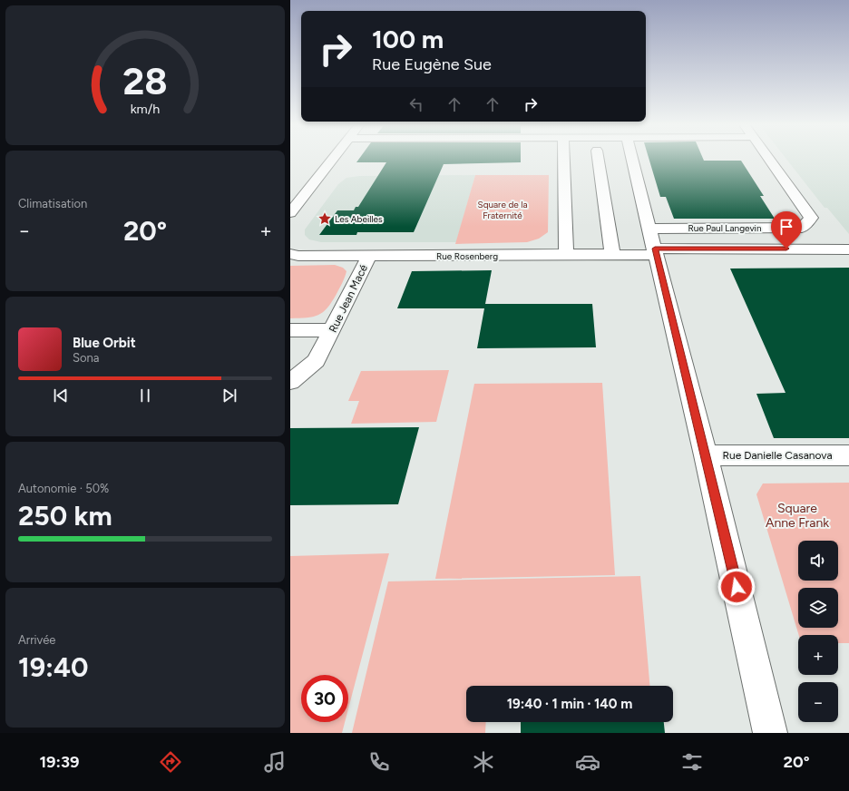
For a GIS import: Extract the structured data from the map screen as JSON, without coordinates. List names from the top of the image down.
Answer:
{
  "streets": {
    "street": [
      "Rue Paul Langevin",
      "Rue Rosenberg",
      "Rue Jean Macé",
      "Rue Danielle Casanova"
    ]
  },
  "crossings": [
    ["Rue Rosenberg", "Rue Jean Macé"]
  ],
  "parks": ["Square de la Fraternité", "Square Anne Frank"],
  "places": {
    "place": ["Les Abeilles"]
  },
  "page": {
    "turn": ["100 m", "Rue Eugène Sue"],
    "tile": [
      "Climatisation",
      ["Autonomie · 50%", "250 km"],
      ["Arrivée", "19:40"]
    ],
    "heat": ["−", "20°", "+"],
    "song": ["Blue Orbit", "Sona"],
    "map_buttons": ["+", "−"],
    "limit": "30",
    "trip": "19:40 · 1 min · 140 m",
    "tabs": ["19:39", "20°"],
    "gauge": ["28", "km/h"]
  }
}
